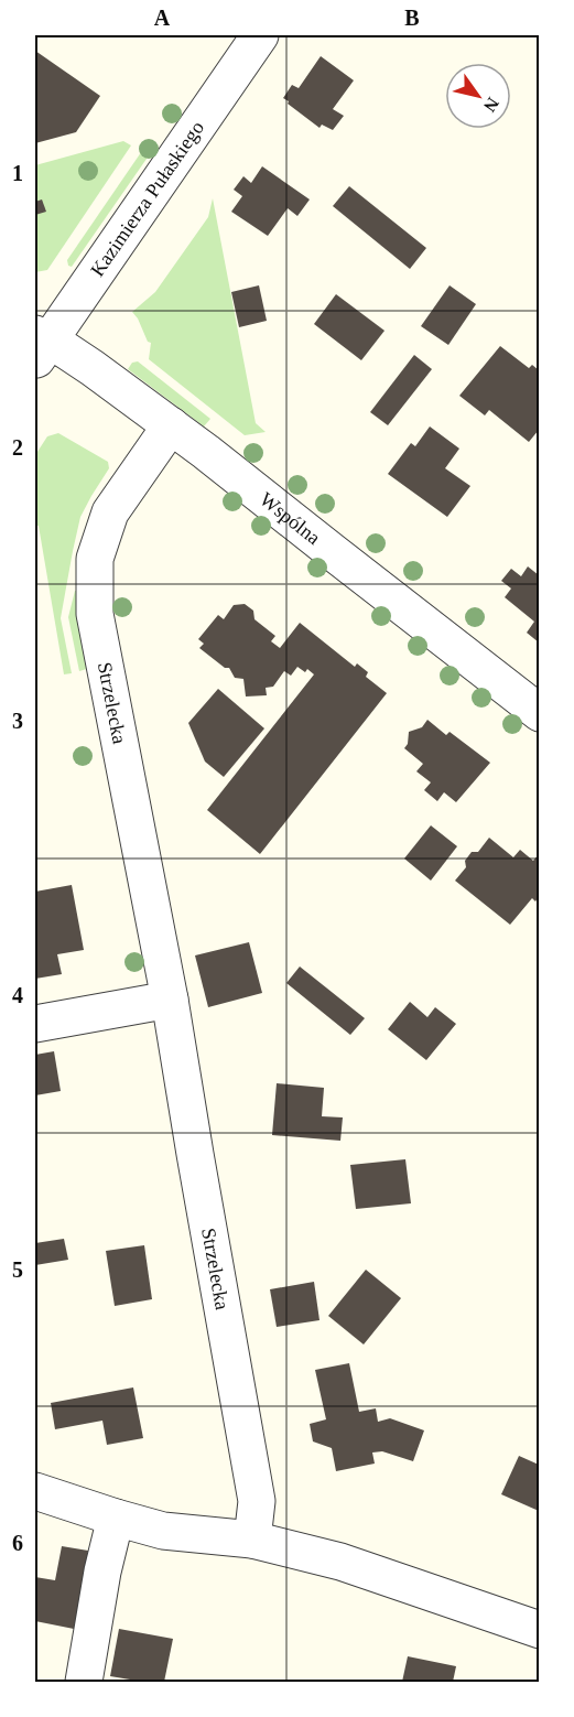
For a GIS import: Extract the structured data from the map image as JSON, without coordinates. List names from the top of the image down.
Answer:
{
  "streets": {
    "street": ["Kazimierza Pułaskiego", "Wspólna", "Strzelecka"]
  },
  "crossings": [
    ["Kazimierza Pułaskiego", "Wspólna"],
    ["Wspólna", "Strzelecka"]
  ],
  "north": "bottom right",
  "grid": {
    "columns": ["A", "B"],
    "rows": [
      "1",
      "2",
      "3",
      "4",
      "5",
      "6"
    ]
  }
}
